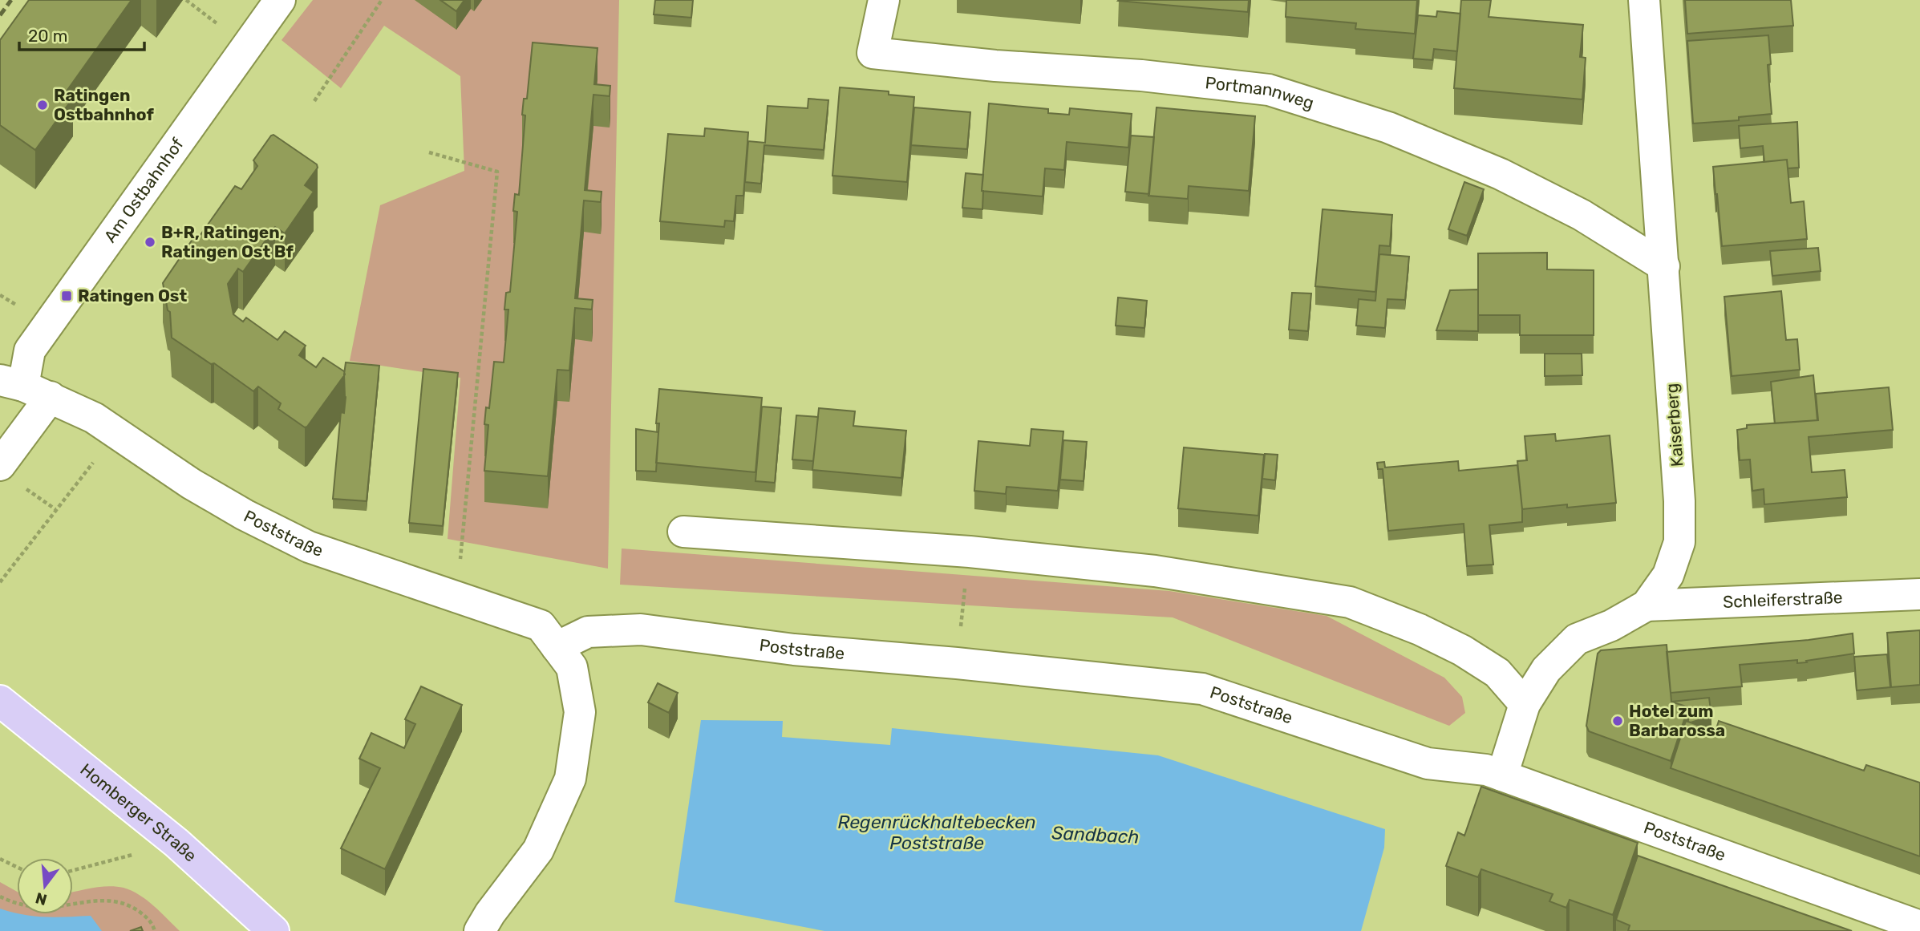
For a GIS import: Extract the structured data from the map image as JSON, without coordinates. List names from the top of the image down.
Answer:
{
  "streets": {
    "main road": ["Homberger Straße"],
    "street": [
      "Portmannweg",
      "Am Ostbahnhof",
      "Kaiserberg",
      "Poststraße",
      "Schleiferstraße"
    ]
  },
  "crossings": [
    ["Portmannweg", "Kaiserberg"],
    ["Am Ostbahnhof", "Poststraße"],
    ["Kaiserberg", "Poststraße"],
    ["Kaiserberg", "Schleiferstraße"]
  ],
  "water": ["Regenrückhaltebecken Poststraße", "Sandbach"],
  "places": {
    "other": ["Ratingen Ostbahnhof", "B+R, Ratingen, Ratingen Ost Bf", "Hotel zum Barbarossa"],
    "transit": ["Ratingen Ost"]
  },
  "scale_bar": "20 m",
  "north": "bottom"
}
